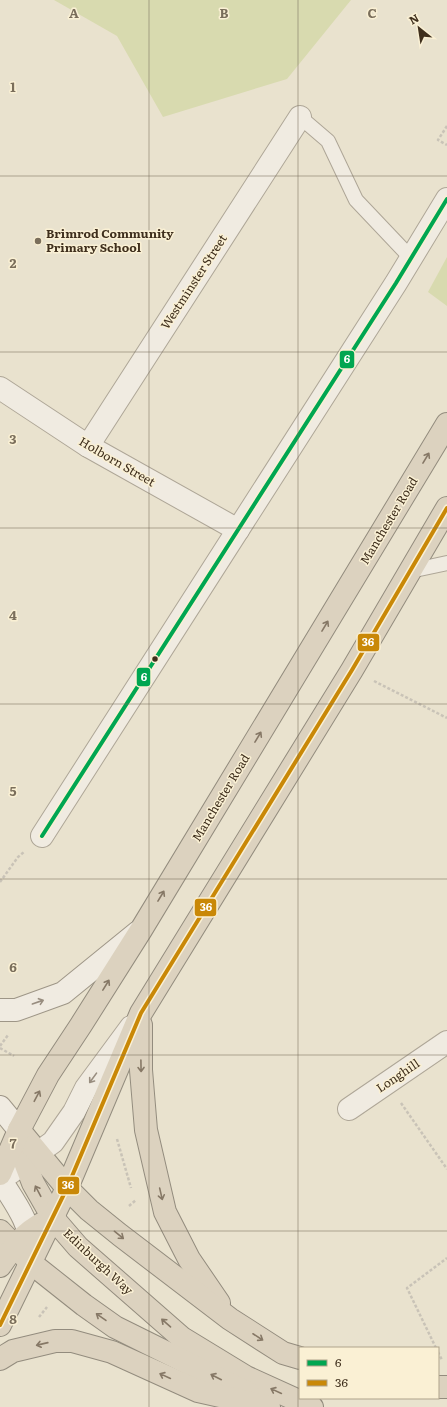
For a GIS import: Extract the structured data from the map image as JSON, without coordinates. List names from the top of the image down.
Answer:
{
  "streets": {
    "highway": ["Manchester Road", "Edinburgh Way"],
    "street": ["Westminster Street", "Holborn Street", "Longhill"]
  },
  "crossings": [
    ["Westminster Street", "Holborn Street"],
    ["Manchester Road", "Edinburgh Way"]
  ],
  "places": ["Brimrod Community Primary School"],
  "lines": ["transit line 6", "transit line 36"],
  "legend": ["6", "36"],
  "north": "top left",
  "grid": {
    "columns": ["A", "B", "C"],
    "rows": [
      "1",
      "2",
      "3",
      "4",
      "5",
      "6",
      "7",
      "8"
    ]
  }
}
